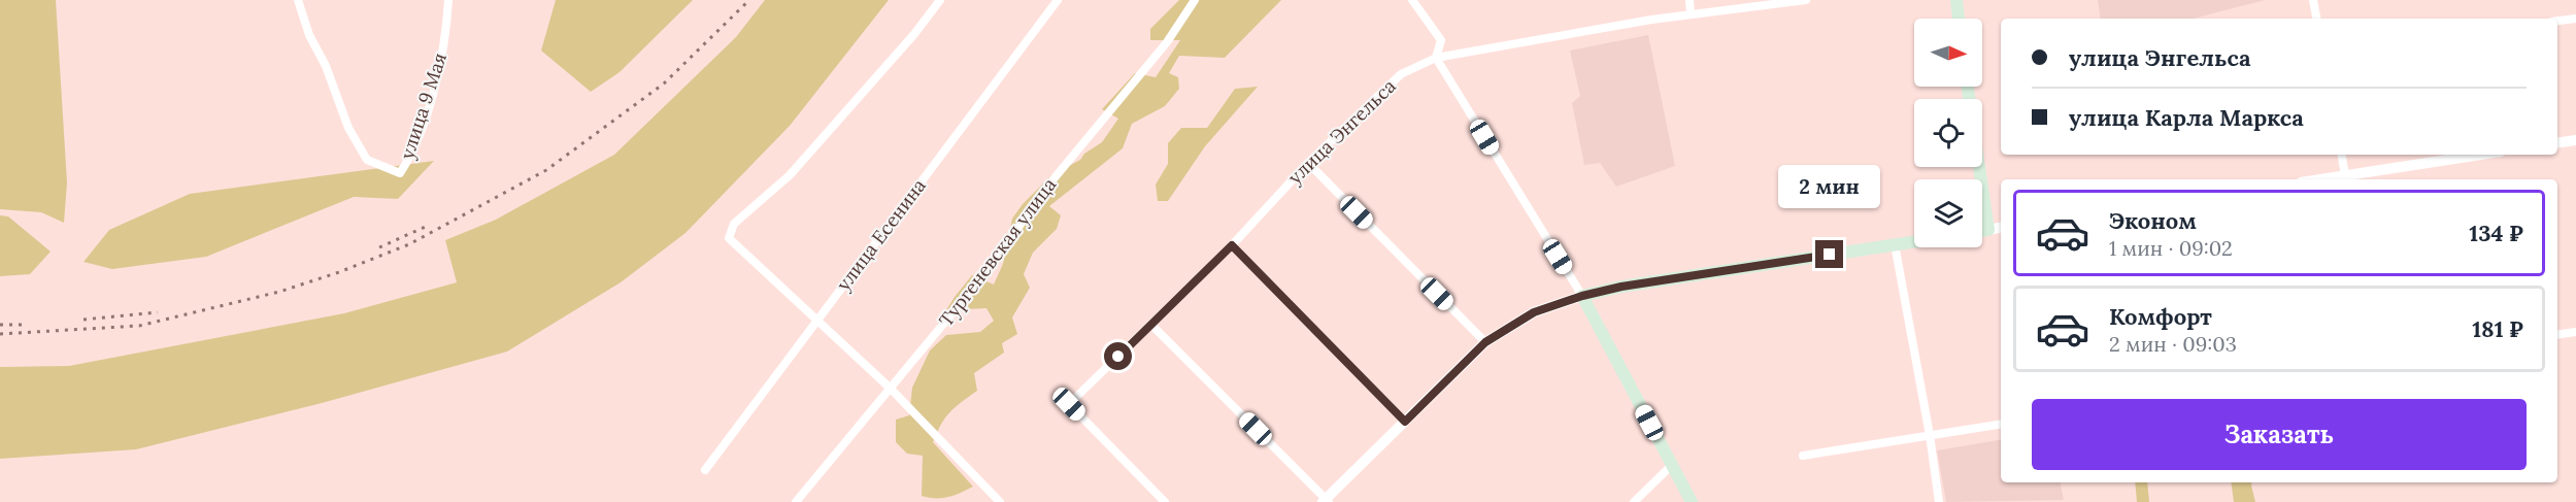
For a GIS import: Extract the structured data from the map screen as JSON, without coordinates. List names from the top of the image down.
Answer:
{
  "streets": {
    "street": [
      "улица 9 Мая",
      "улица Энгельса",
      "улица Есенина",
      "Тургеневская улица"
    ]
  },
  "north": "right",
  "page": {
    "banner": ["улица Энгельса", "улица Карла Маркса"],
    "bubble": "2 мин",
    "list": [
      {
        "name": "Эконом",
        "note": "1 мин · 09:02",
        "value": "134 ₽"
      },
      {
        "name": "Комфорт",
        "note": "2 мин · 09:03",
        "value": "181 ₽"
      }
    ],
    "buttons": "Заказать"
  }
}
